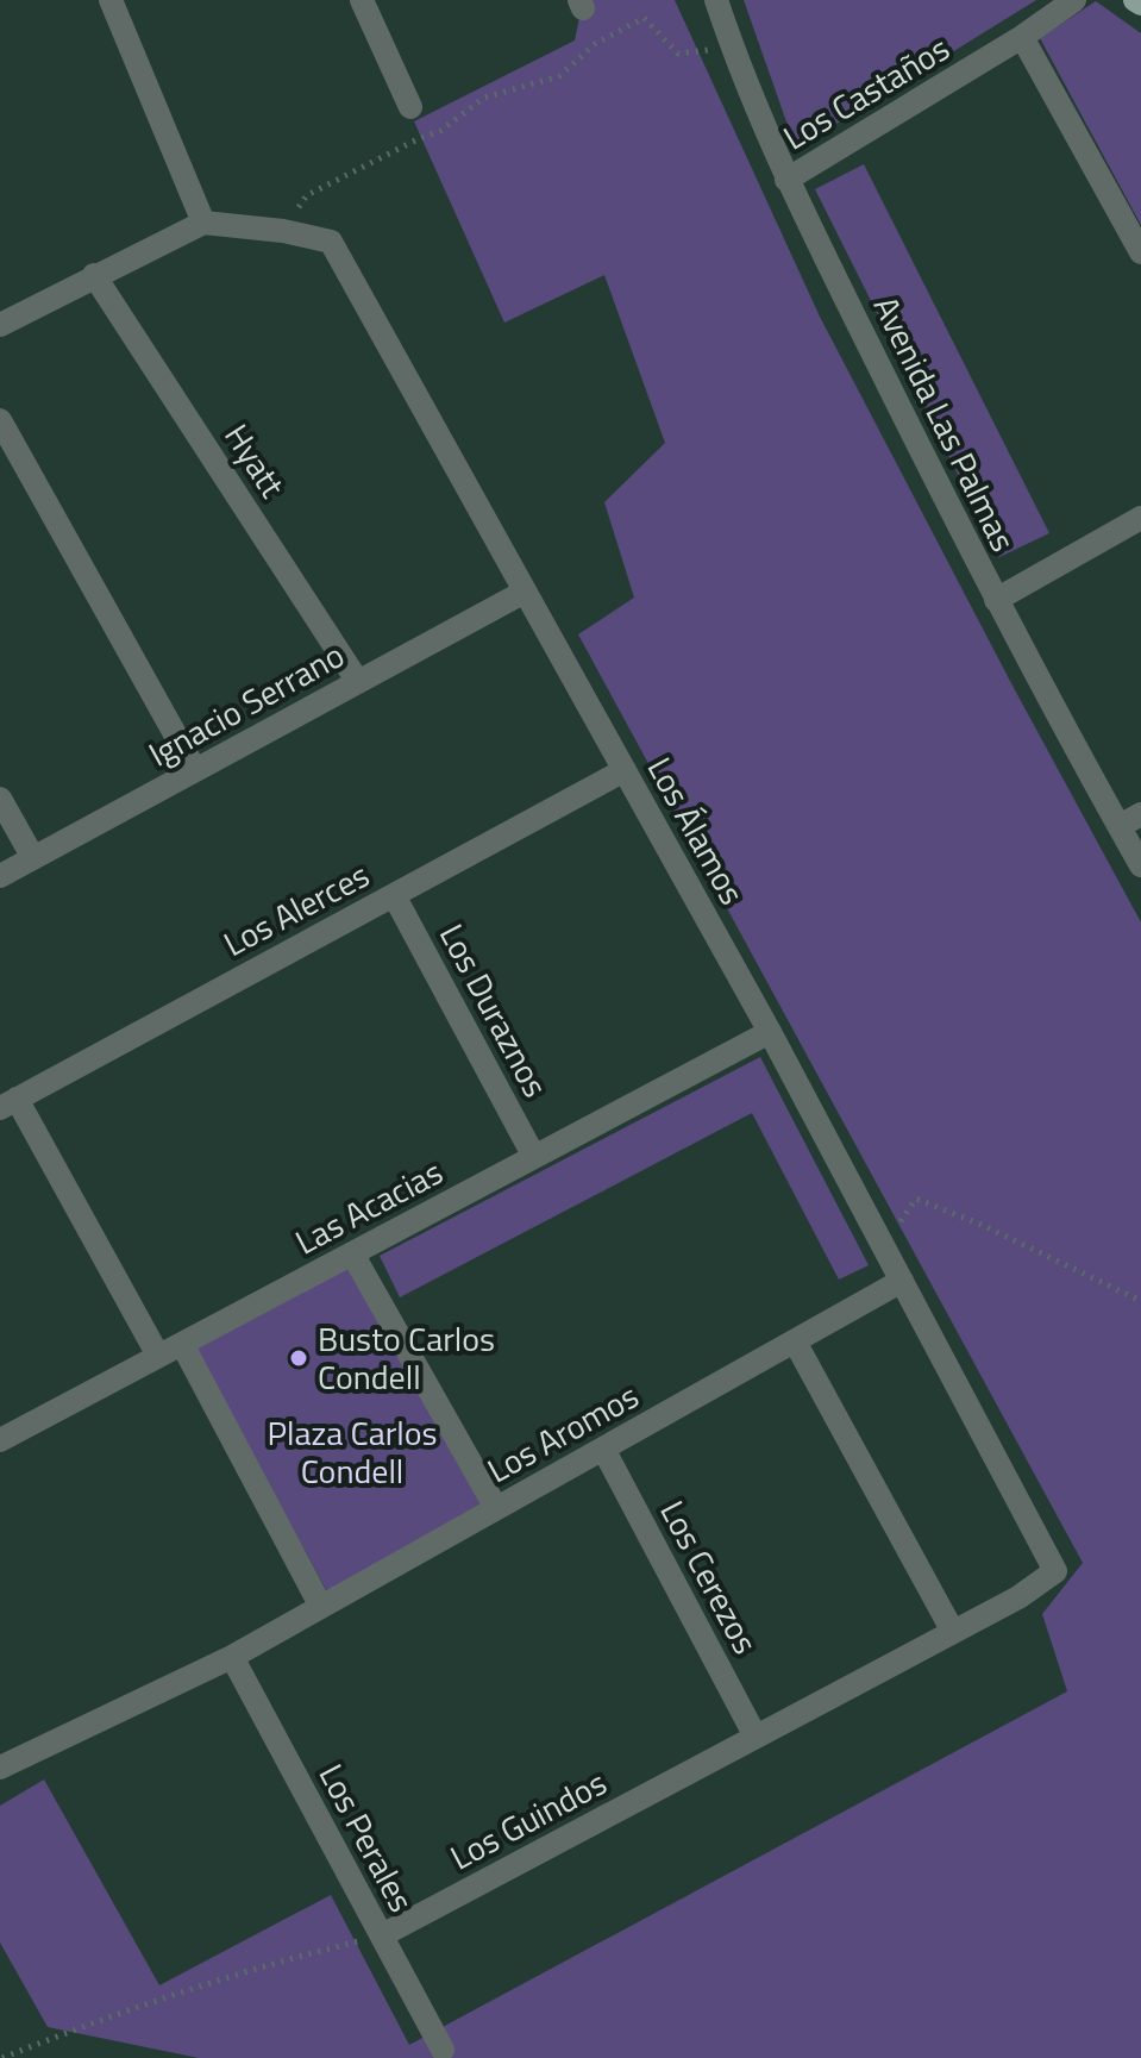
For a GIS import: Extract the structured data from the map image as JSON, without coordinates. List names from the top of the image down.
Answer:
{
  "streets": {
    "street": [
      "Los Castaños",
      "Avenida Las Palmas",
      "Hyatt",
      "Ignacio Serrano",
      "Los Álamos",
      "Los Alerces",
      "Los Duraznos",
      "Las Acacias",
      "Los Aromos",
      "Los Cerezos",
      "Los Guindos",
      "Los Perales"
    ]
  },
  "crossings": [
    ["Los Castaños", "Avenida Las Palmas"],
    ["Hyatt", "Ignacio Serrano"],
    ["Ignacio Serrano", "Los Álamos"],
    ["Los Álamos", "Los Alerces"],
    ["Los Álamos", "Las Acacias"],
    ["Los Álamos", "Los Aromos"],
    ["Los Álamos", "Los Guindos"],
    ["Los Alerces", "Los Duraznos"],
    ["Los Duraznos", "Las Acacias"],
    ["Los Aromos", "Los Cerezos"],
    ["Los Aromos", "Los Perales"],
    ["Los Cerezos", "Los Guindos"],
    ["Los Guindos", "Los Perales"]
  ],
  "parks": ["Plaza Carlos Condell"],
  "places": ["Busto Carlos Condell"]
}
